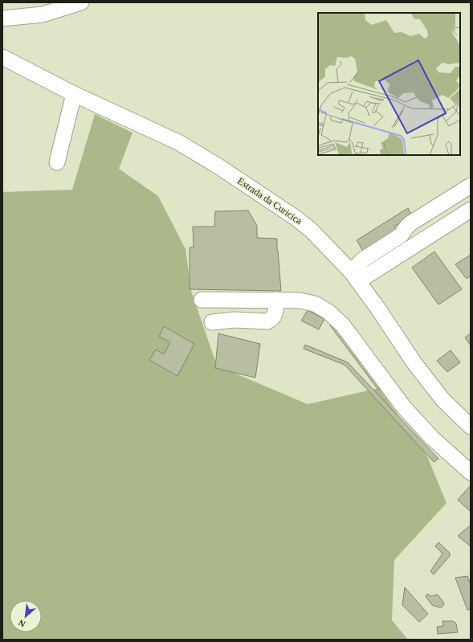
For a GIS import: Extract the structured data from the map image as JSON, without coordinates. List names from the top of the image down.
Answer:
{
  "streets": {
    "street": ["Estrada da Curicica"]
  },
  "north": "bottom left"
}
